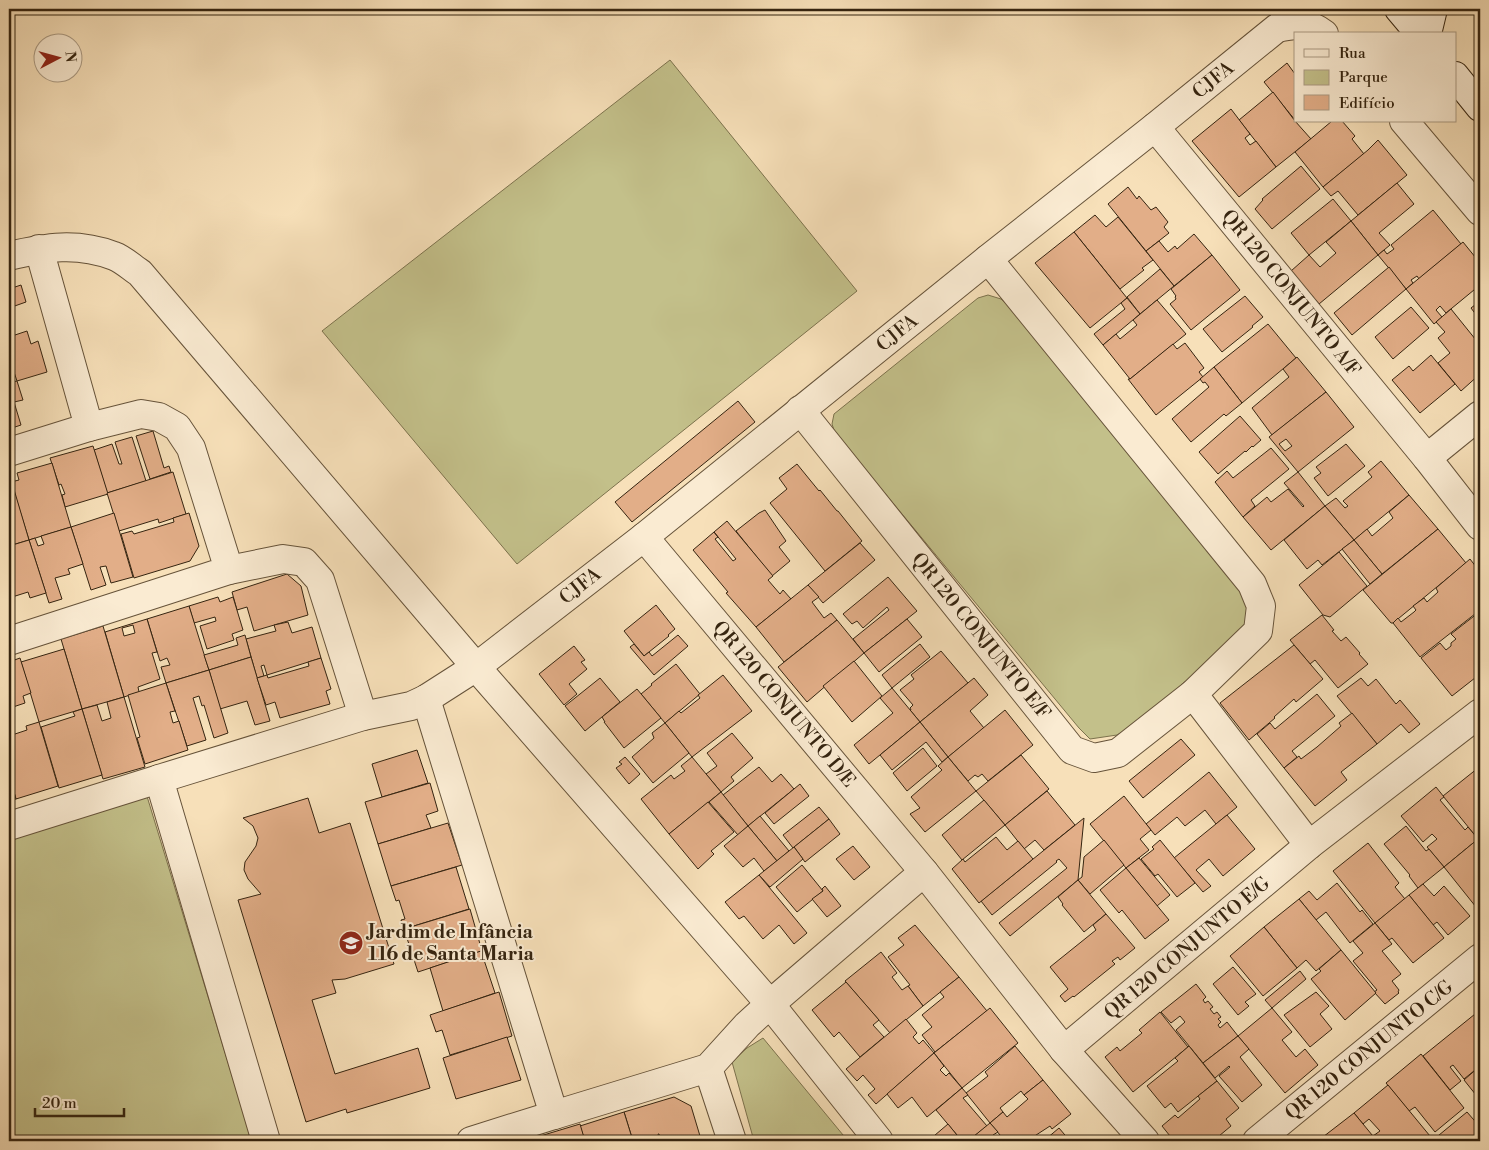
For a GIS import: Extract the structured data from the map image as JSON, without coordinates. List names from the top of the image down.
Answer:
{
  "streets": {
    "street": [
      "CJFA",
      "QR 120 CONJUNTO A/F",
      "QR 120 CONJUNTO E/F",
      "QR 120 CONJUNTO D/E",
      "QR 120 CONJUNTO E/G",
      "QR 120 CONJUNTO C/G"
    ]
  },
  "crossings": [
    ["CJFA", "QR 120 CONJUNTO A/F"],
    ["CJFA", "QR 120 CONJUNTO E/F"],
    ["CJFA", "QR 120 CONJUNTO D/E"],
    ["QR 120 CONJUNTO D/E", "QR 120 CONJUNTO E/G"]
  ],
  "places": {
    "school or university": ["Jardim de Infância 116 de Santa Maria"]
  },
  "legend": ["Rua", "Parque", "Edifício"],
  "scale_bar": "20 m",
  "north": "right"
}
